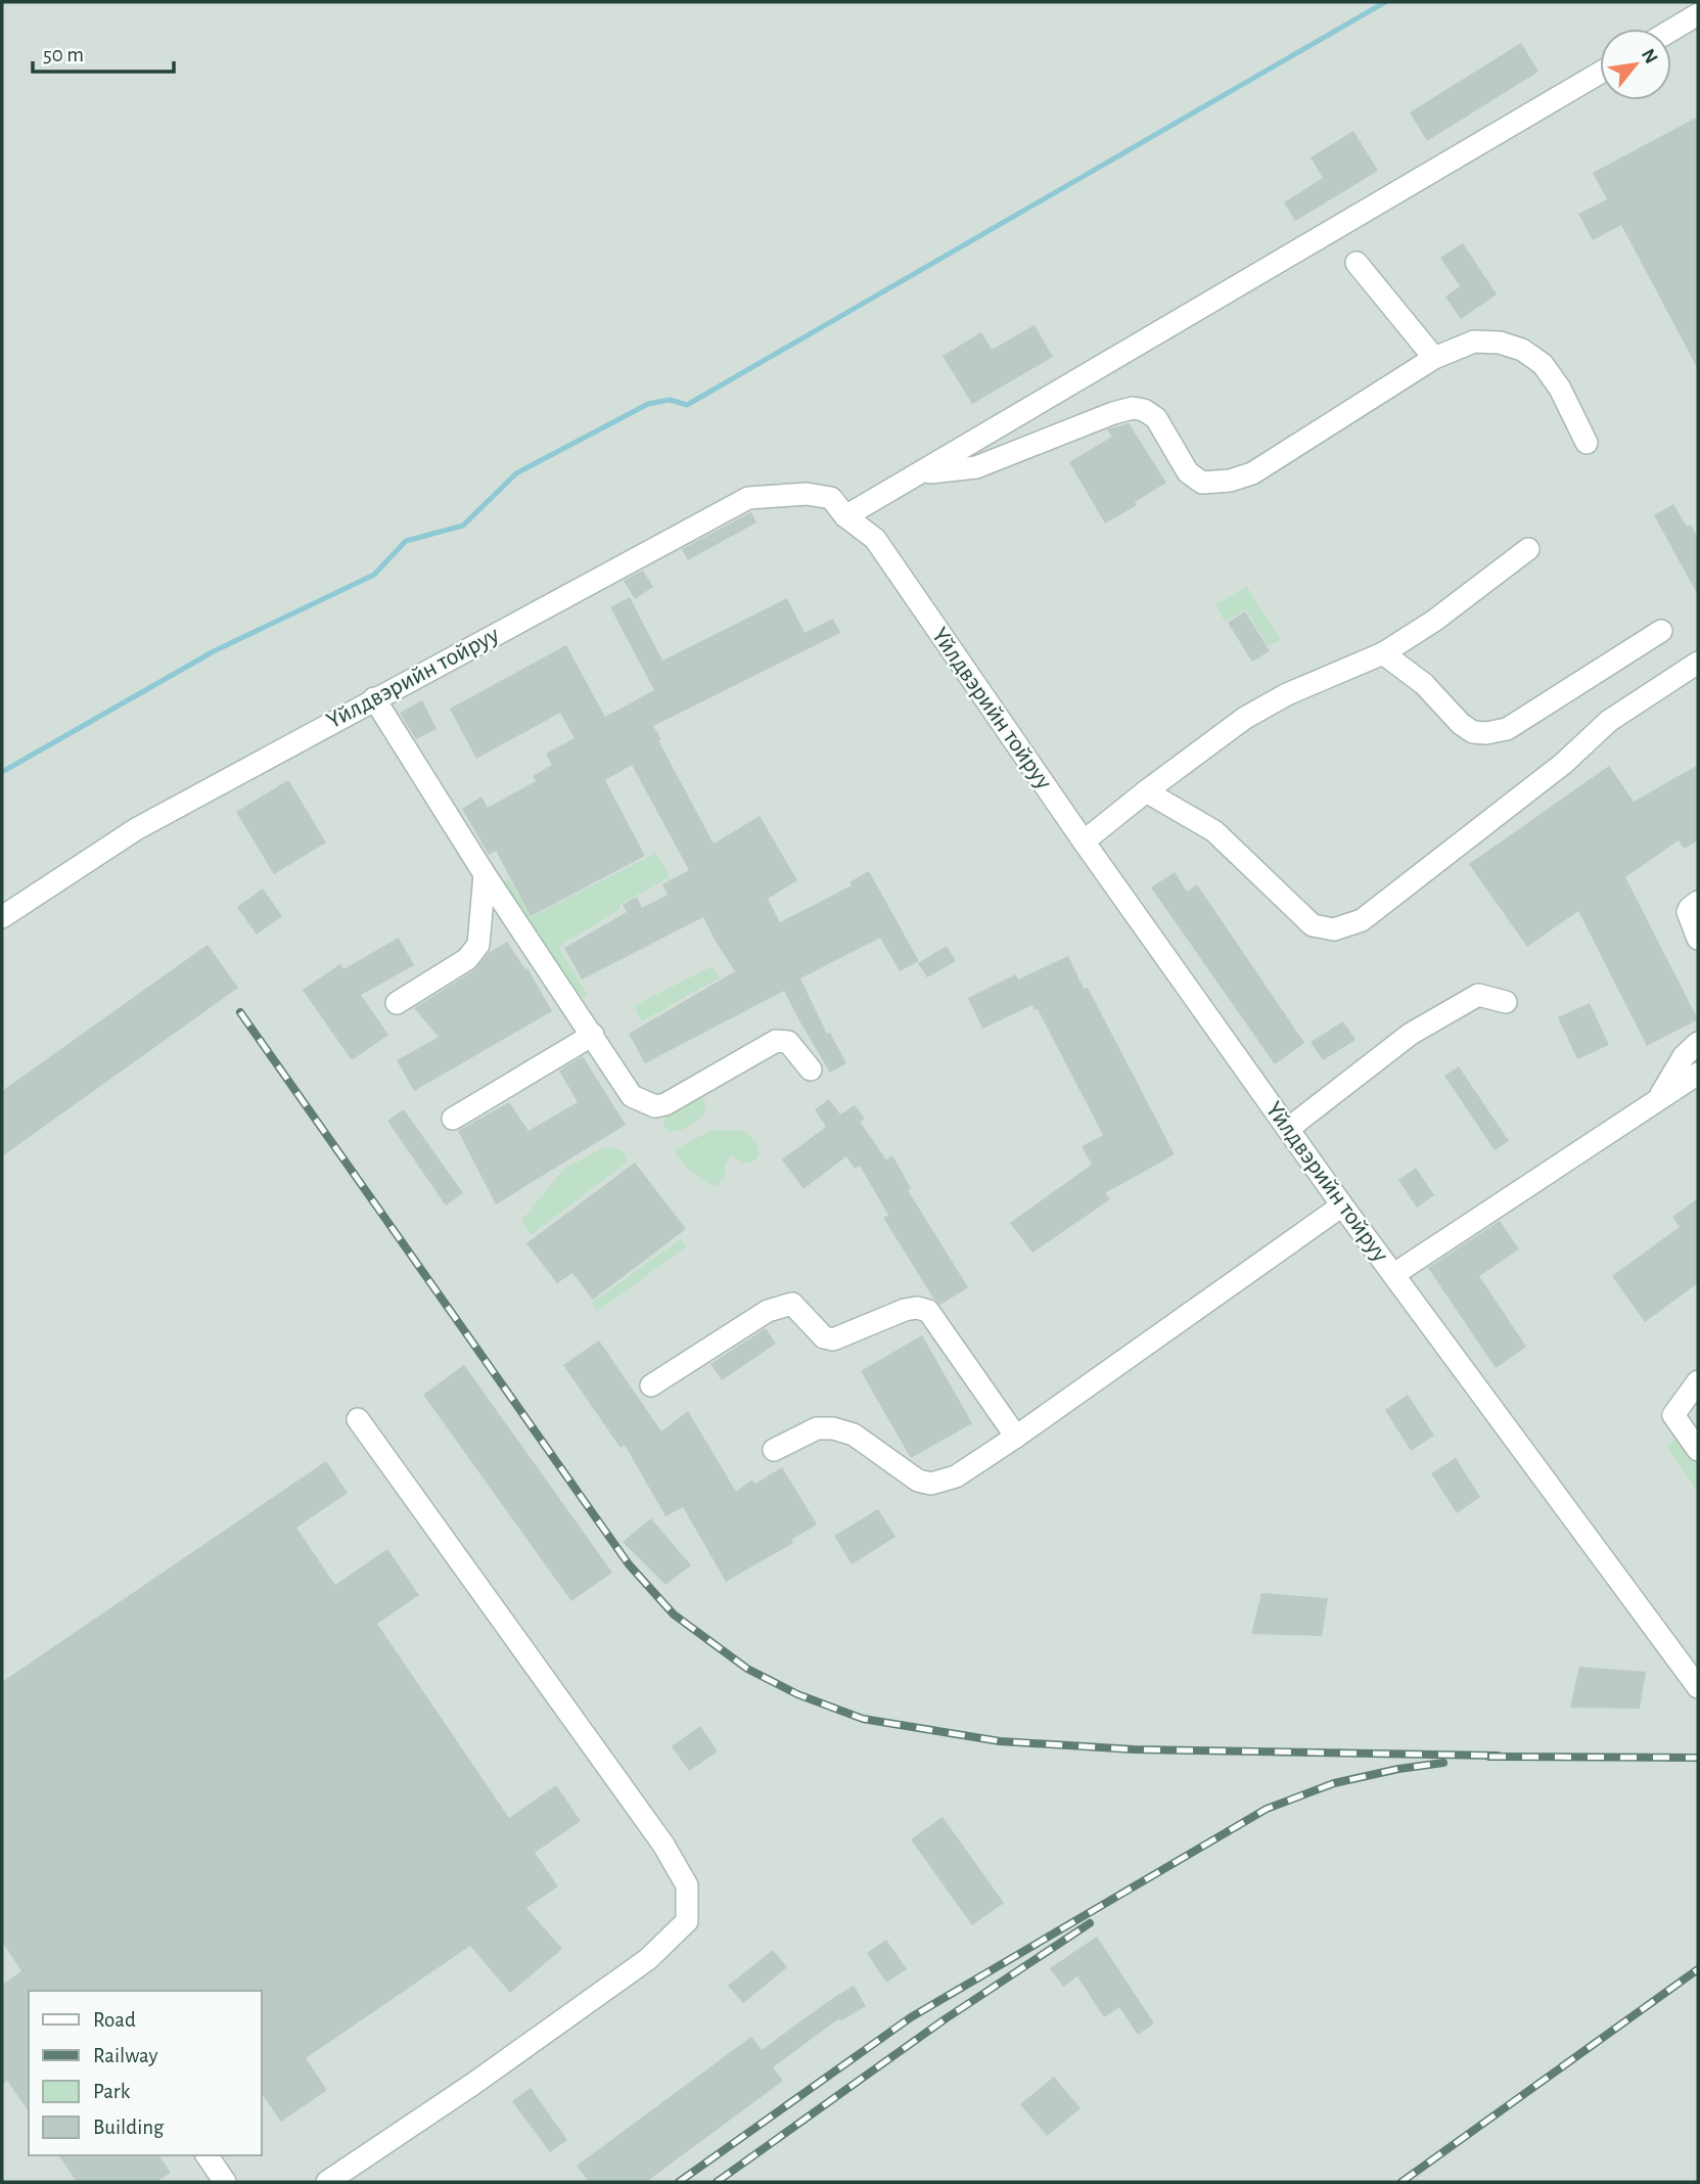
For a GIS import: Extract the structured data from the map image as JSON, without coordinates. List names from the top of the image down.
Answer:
{
  "streets": {
    "lane": ["Үйлдвэрийн тойруу"]
  },
  "legend": [
    "Road",
    "Railway",
    "Park",
    "Building"
  ],
  "scale_bar": "50 m",
  "north": "top right"
}
